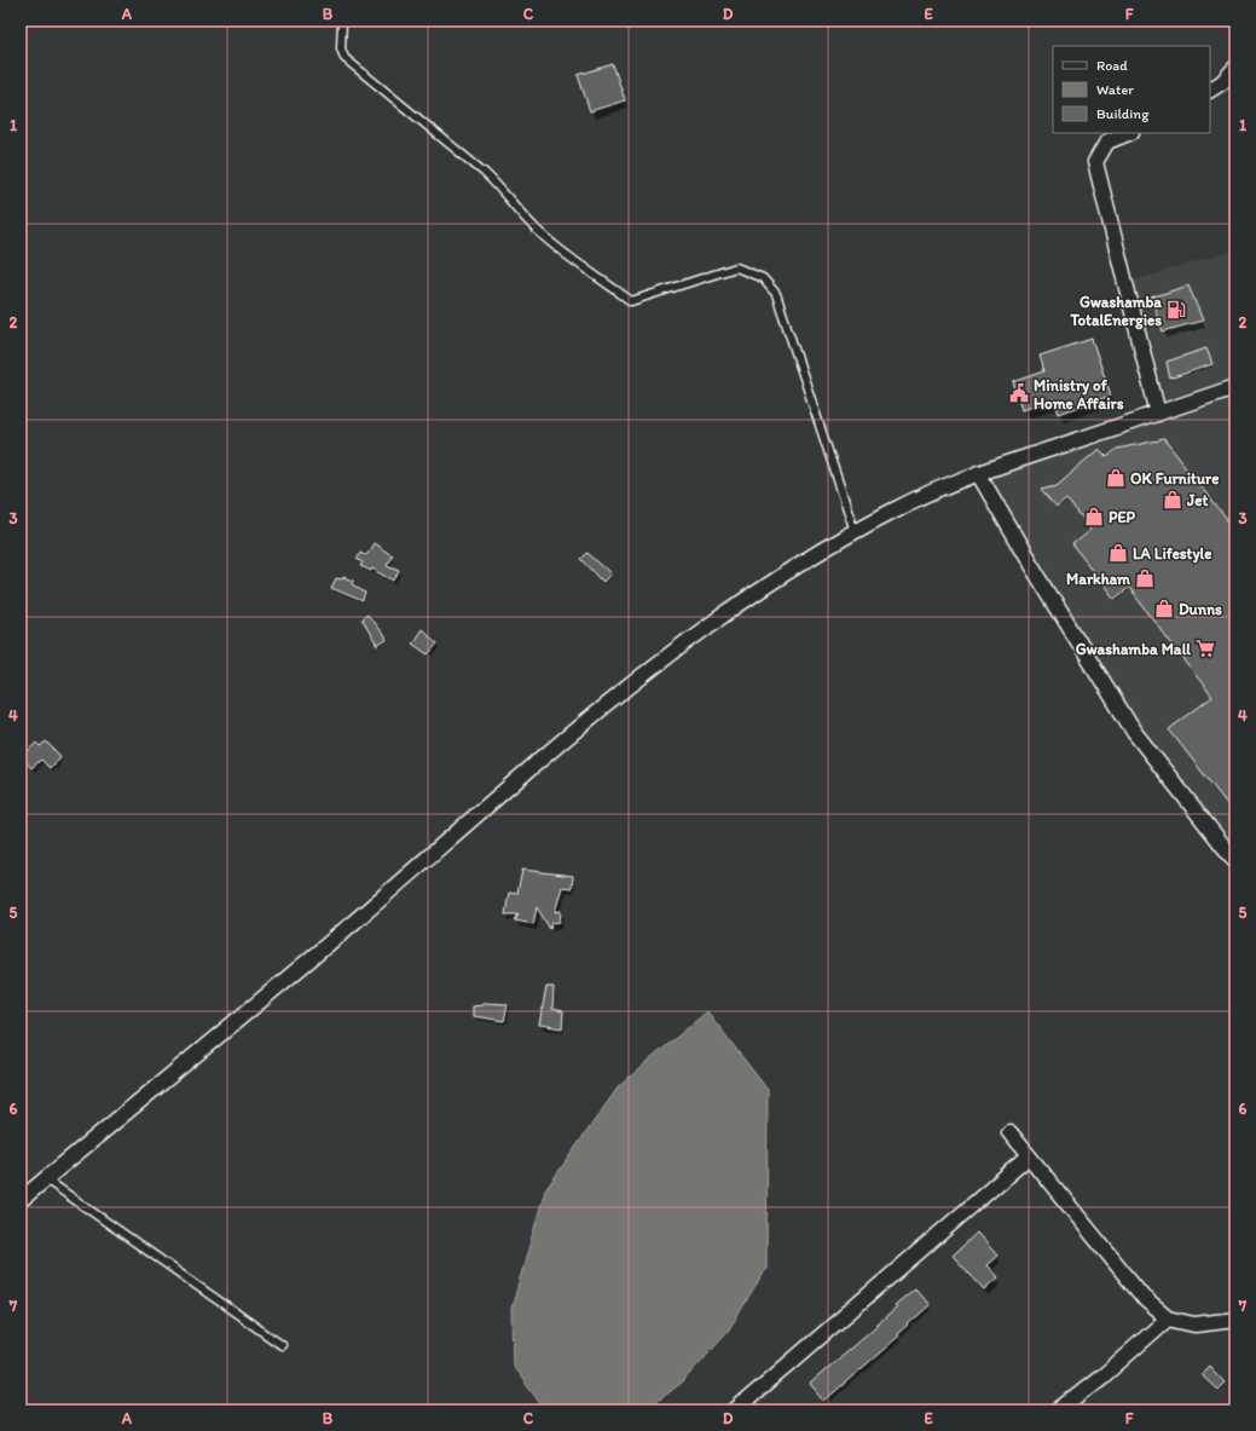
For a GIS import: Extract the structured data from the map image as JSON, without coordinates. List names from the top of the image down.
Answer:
{
  "places": {
    "fuel station": ["Gwashamba TotalEnergies"],
    "public building": ["Ministry of Home Affairs"],
    "shop": [
      "OK Furniture",
      "Jet",
      "PEP",
      "LA Lifestyle",
      "Markham",
      "Dunns"
    ],
    "supermarket": ["Gwashamba Mall"]
  },
  "legend": ["Road", "Water", "Building"],
  "grid": {
    "columns": [
      "A",
      "B",
      "C",
      "D",
      "E",
      "F"
    ],
    "rows": [
      "1",
      "2",
      "3",
      "4",
      "5",
      "6",
      "7"
    ]
  }
}
